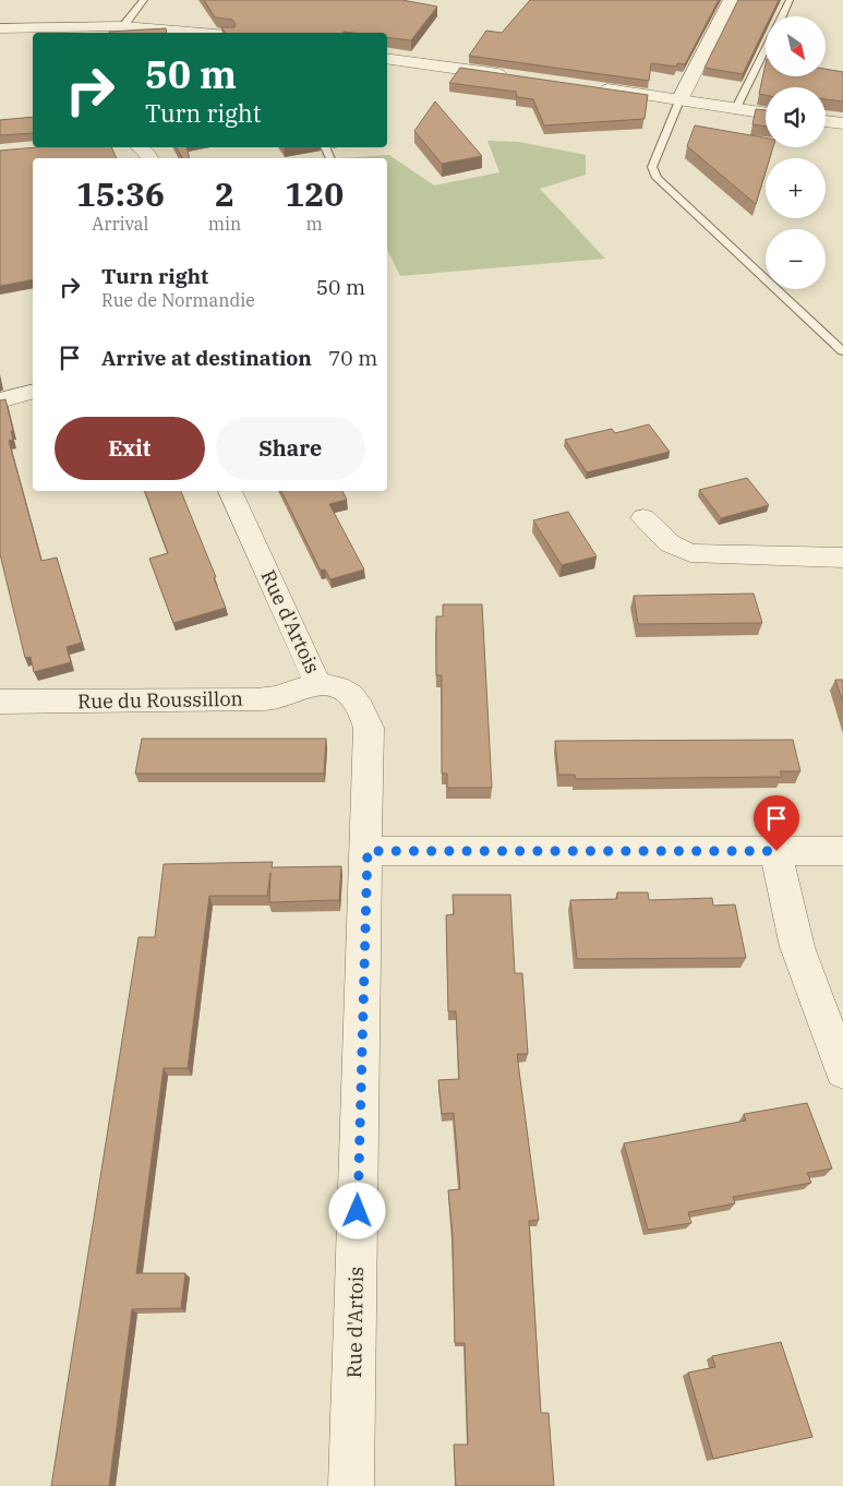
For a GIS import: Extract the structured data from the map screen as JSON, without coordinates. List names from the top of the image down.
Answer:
{
  "streets": {
    "street": ["Rue d'Artois", "Rue du Roussillon"]
  },
  "crossings": [
    ["Rue d'Artois", "Rue du Roussillon"]
  ],
  "north": "bottom right",
  "page": {
    "map_buttons": ["+", "−"],
    "turn": ["50 m", "Turn right"],
    "eta": [
      "15:36",
      "Arrival",
      "2",
      "min",
      "120",
      "m"
    ],
    "list": [
      {
        "name": "Turn right",
        "note": "Rue de Normandie",
        "value": "50 m"
      },
      {
        "name": "Arrive at destination",
        "value": "70 m"
      }
    ],
    "buttons": ["Exit", "Share"]
  }
}
